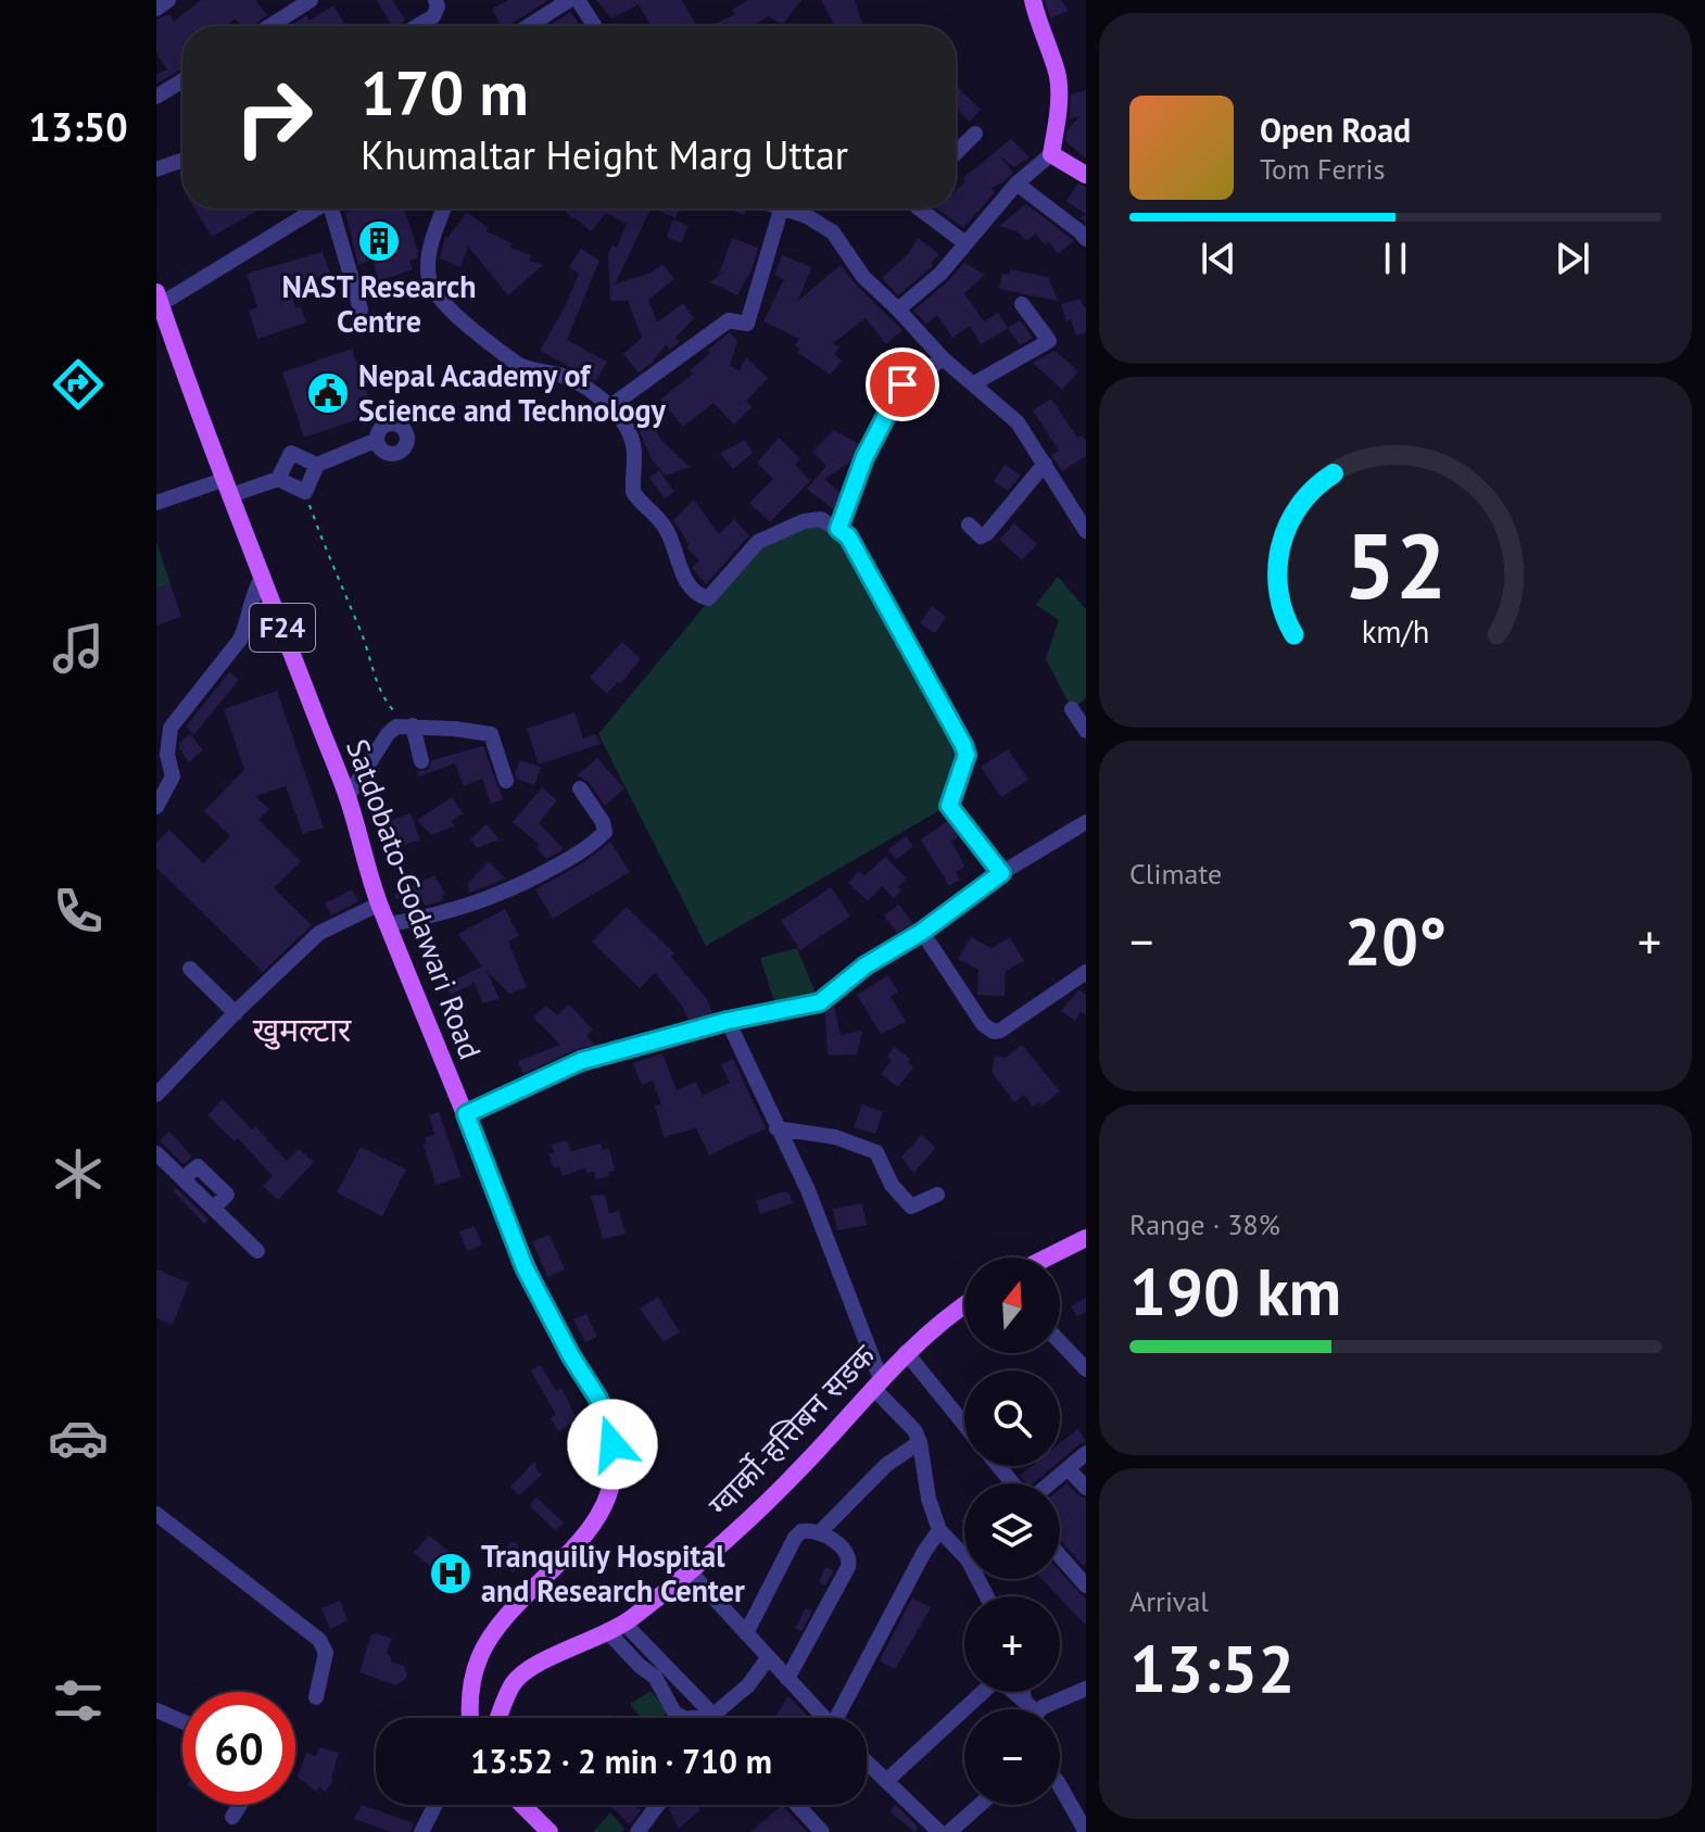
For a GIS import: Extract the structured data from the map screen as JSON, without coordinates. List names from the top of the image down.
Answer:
{
  "streets": {
    "main road": ["F24", "Satdobato-Godawari Road", "ग्वार्को-हत्तिबन सडक"]
  },
  "districts": ["खुमल्टार"],
  "places": {
    "building": ["NAST Research Centre"],
    "public building": ["Nepal Academy of Science and Technology"],
    "hospital": ["Tranquiliy Hospital and Research Center"]
  },
  "north": "top",
  "page": {
    "tabs": "13:50",
    "turn": ["170 m", "Khumaltar Height Marg Uttar"],
    "song": ["Open Road", "Tom Ferris"],
    "tile": [
      "Climate",
      ["Range · 38%", "190 km"],
      ["Arrival", "13:52"]
    ],
    "heat": ["−", "20°", "+"],
    "map_buttons": ["+", "−"],
    "limit": "60",
    "trip": "13:52 · 2 min · 710 m",
    "gauge": ["52", "km/h"]
  }
}
